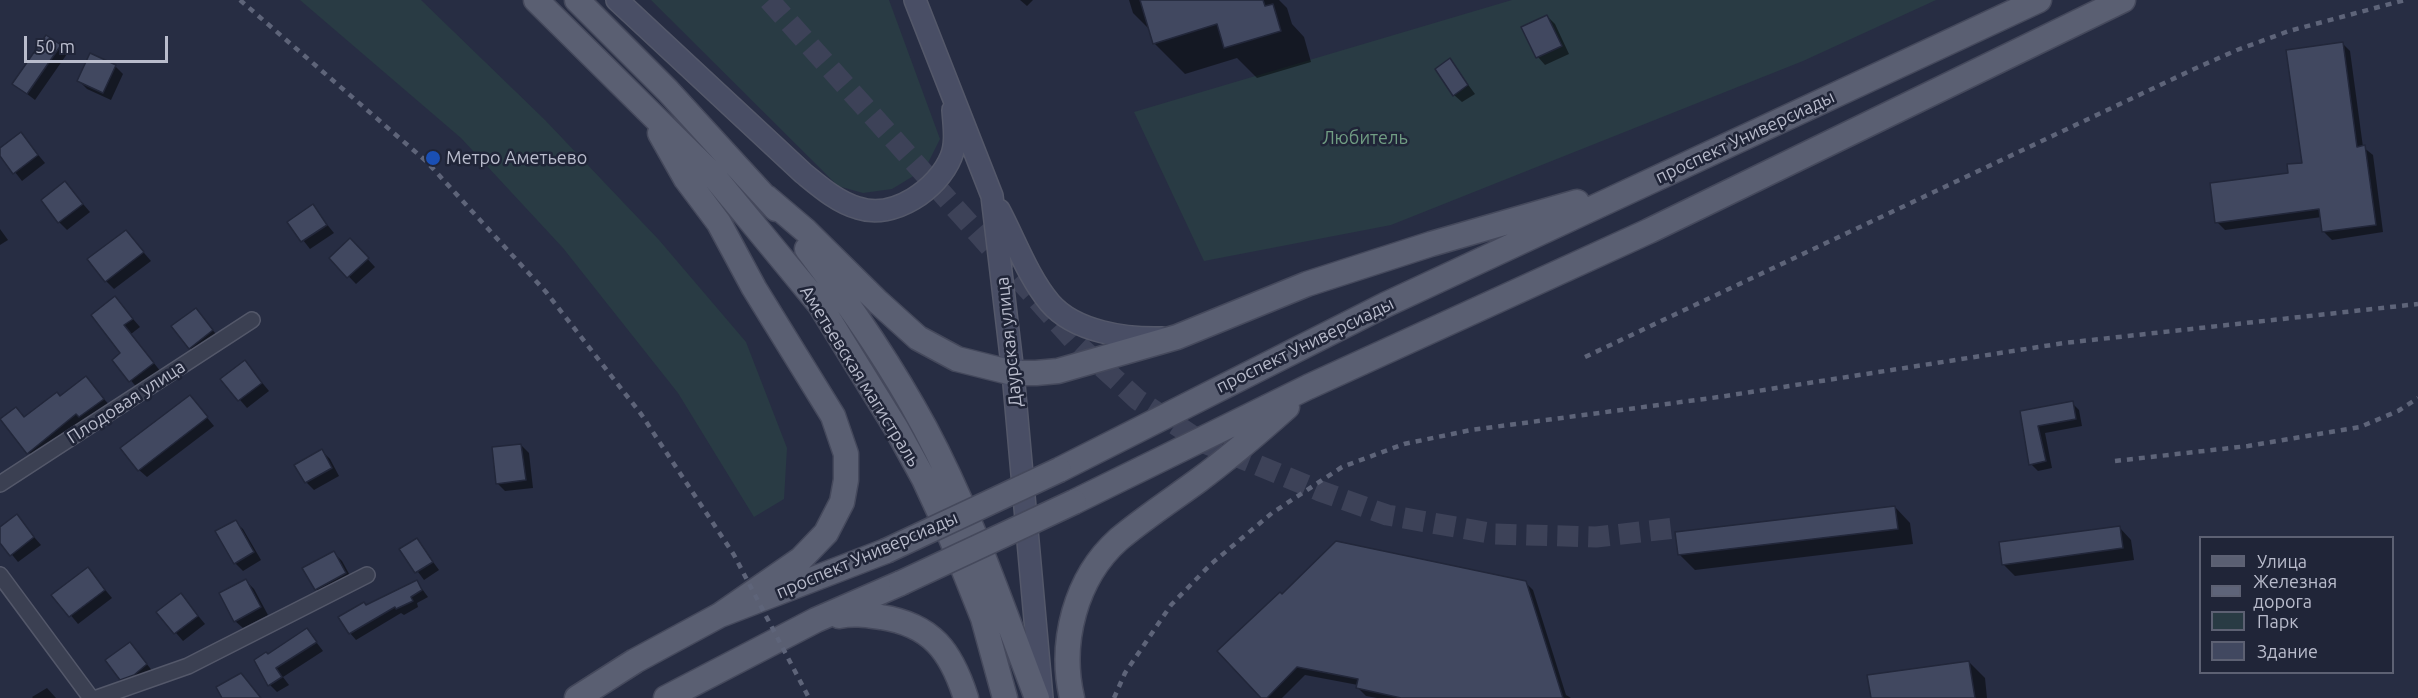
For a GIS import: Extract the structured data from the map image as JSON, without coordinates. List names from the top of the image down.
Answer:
{
  "streets": {
    "main road": ["проспект Универсиады", "Аметьевская магистраль"],
    "street": ["Даурская улица", "Плодовая улица"]
  },
  "parks": ["Любитель"],
  "places": ["Метро Аметьево"],
  "legend": [
    "Улица",
    "Железная дорога",
    "Парк",
    "Здание"
  ],
  "scale_bar": "50 m"
}
